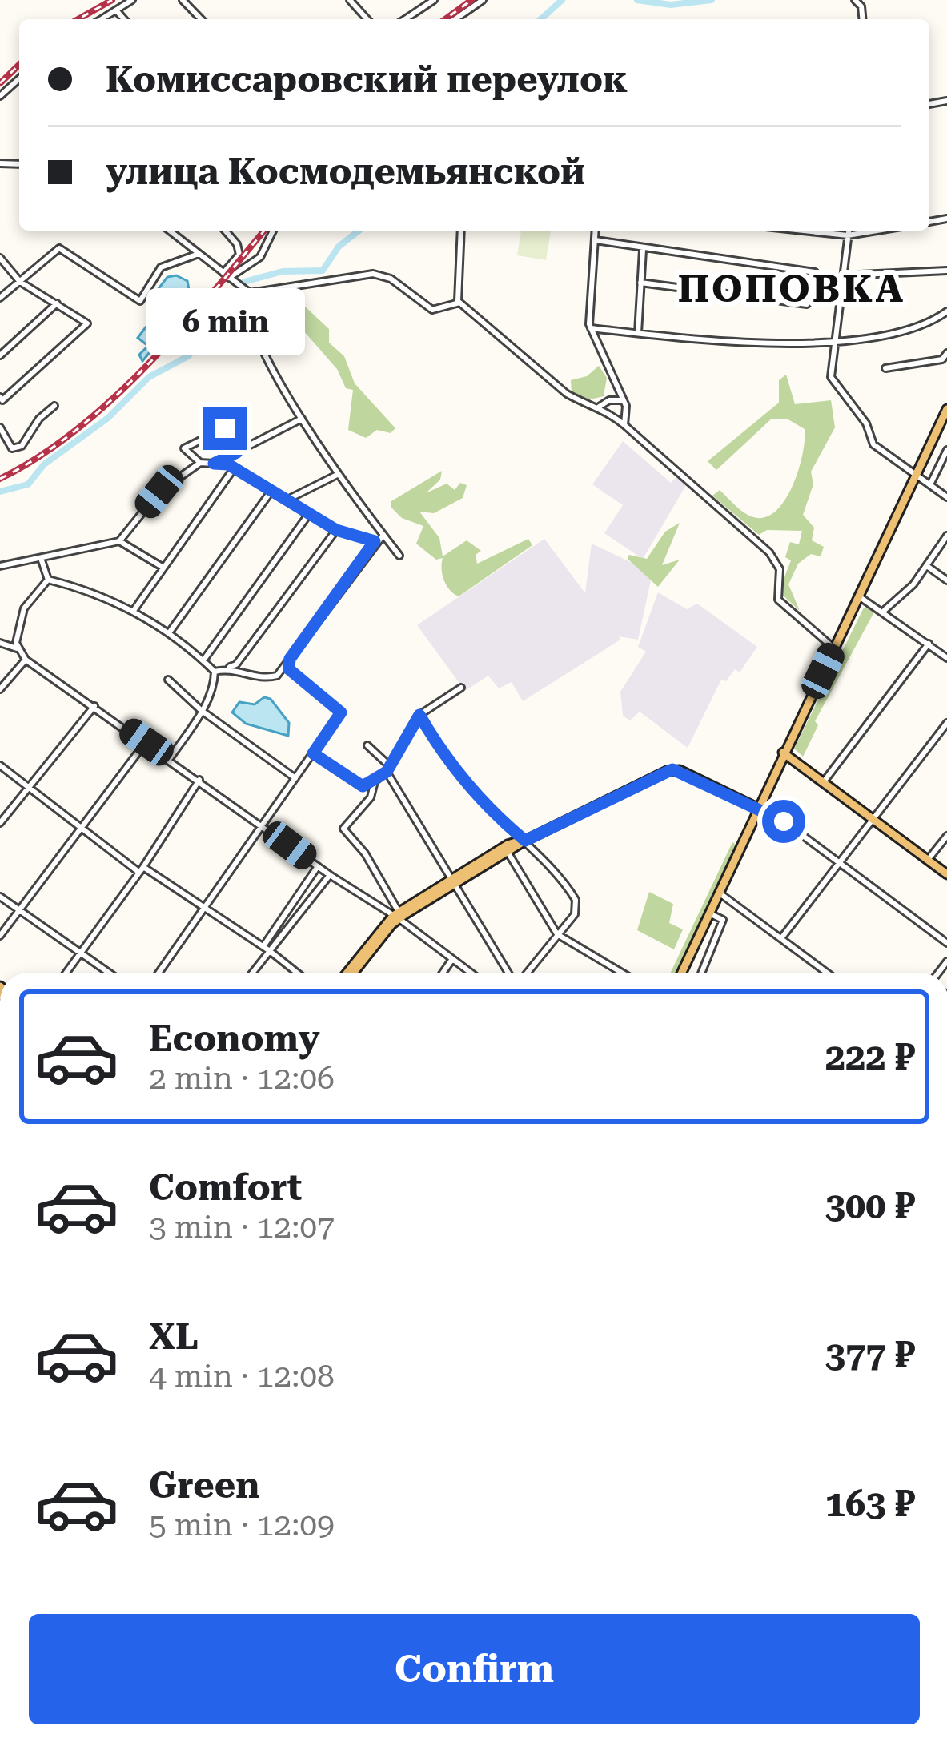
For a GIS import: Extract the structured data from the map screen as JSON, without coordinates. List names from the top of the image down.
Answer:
{
  "districts": ["ПОПОВКА"],
  "page": {
    "banner": ["Комиссаровский переулок", "улица Космодемьянской"],
    "bubble": "6 min",
    "list": [
      {
        "name": "Economy",
        "note": "2 min · 12:06",
        "value": "222 ₽"
      },
      {
        "name": "Comfort",
        "note": "3 min · 12:07",
        "value": "300 ₽"
      },
      {
        "name": "XL",
        "note": "4 min · 12:08",
        "value": "377 ₽"
      },
      {
        "name": "Green",
        "note": "5 min · 12:09",
        "value": "163 ₽"
      }
    ],
    "buttons": "Confirm"
  }
}
